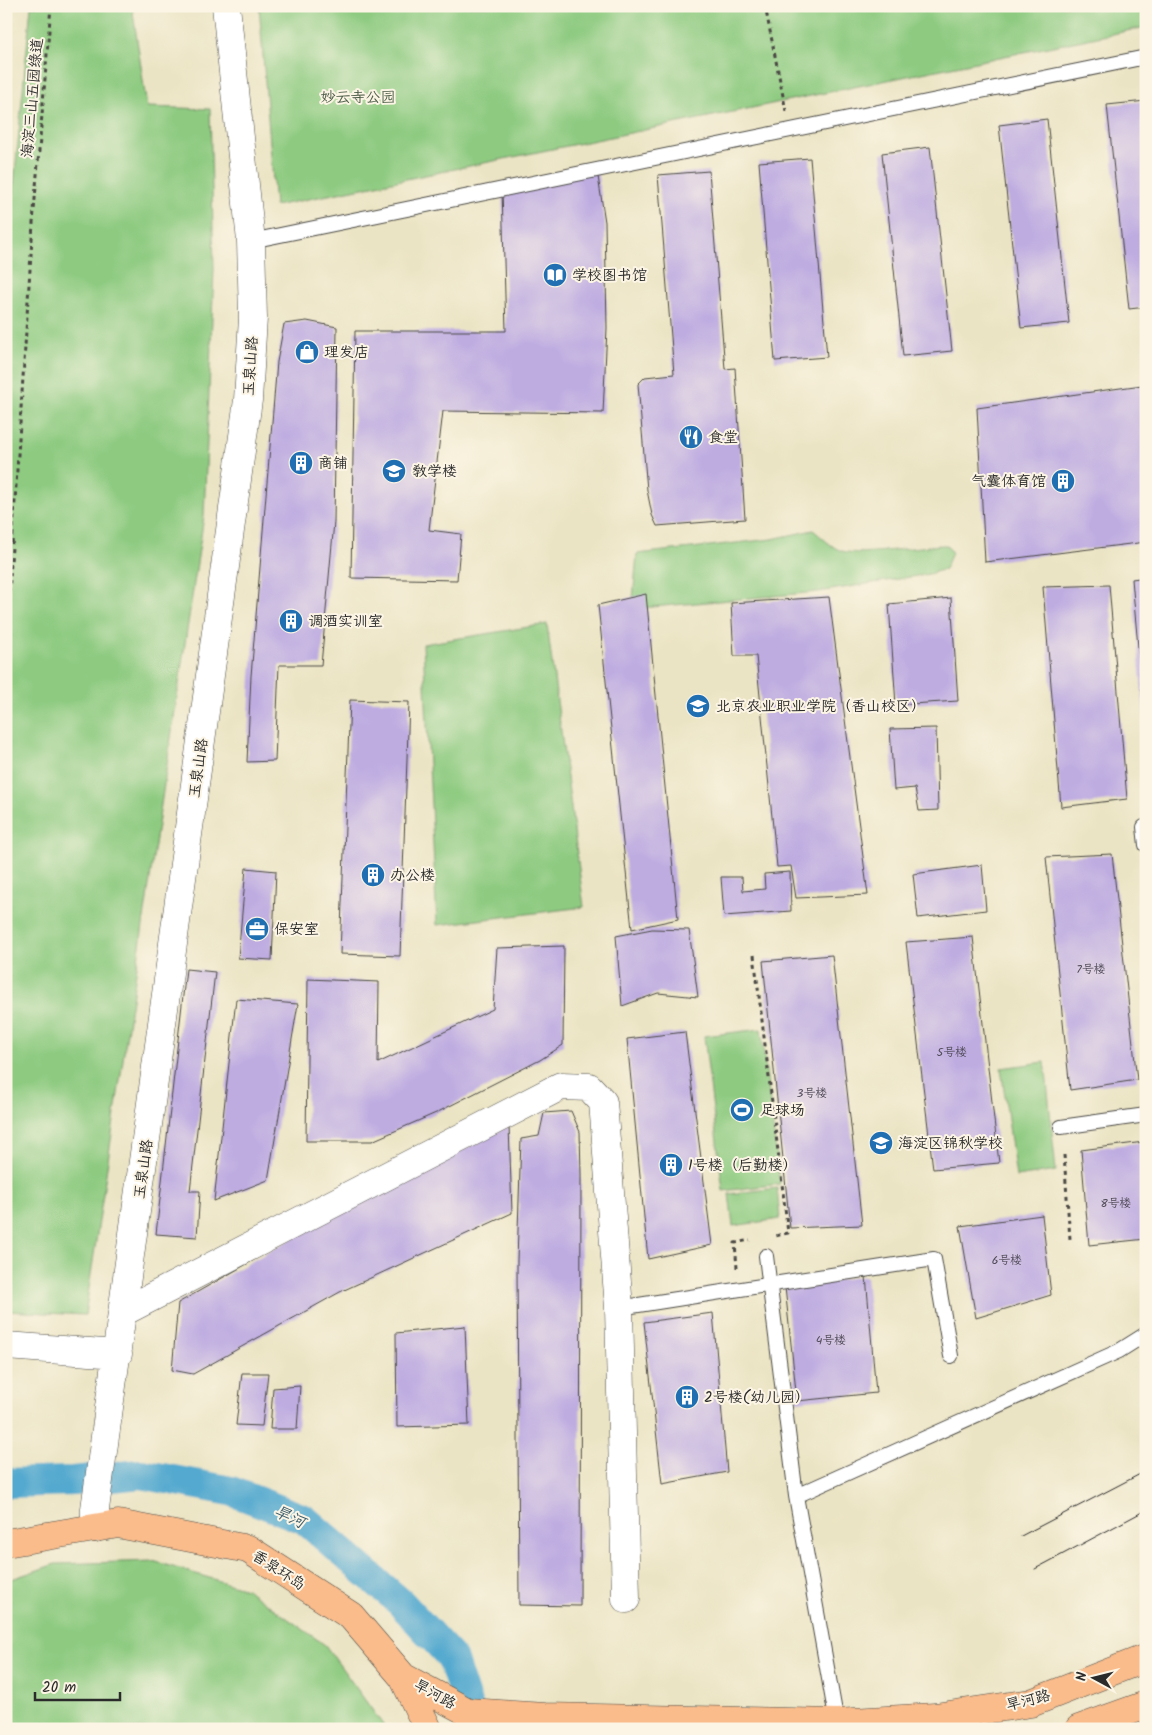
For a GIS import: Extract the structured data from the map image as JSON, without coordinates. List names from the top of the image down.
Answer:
{
  "streets": {
    "main road": ["香泉环岛", "旱河路"],
    "street": ["玉泉山路"],
    "path": ["海淀三山五园绿道"]
  },
  "crossings": [
    ["玉泉山路", "香泉环岛"],
    ["香泉环岛", "旱河路"]
  ],
  "water": ["旱河"],
  "parks": ["妙云寺公园"],
  "places": {
    "library": ["学校图书馆"],
    "shop": ["理发店"],
    "restaurant": ["食堂"],
    "building": [
      "商铺",
      "气囊体育馆",
      "调酒实训室",
      "办公楼",
      "1号楼（后勤楼）",
      "2号楼(幼儿园）"
    ],
    "school or university": ["教学楼", "北京农业职业学院（香山校区）", "海淀区锦秋学校"],
    "office": ["保安室"],
    "sports": ["足球场"]
  },
  "house_numbers": [
    "7号楼",
    "5号楼",
    "3号楼",
    "8号楼",
    "6号楼",
    "4号楼"
  ],
  "scale_bar": "20 m",
  "north": "left"
}
